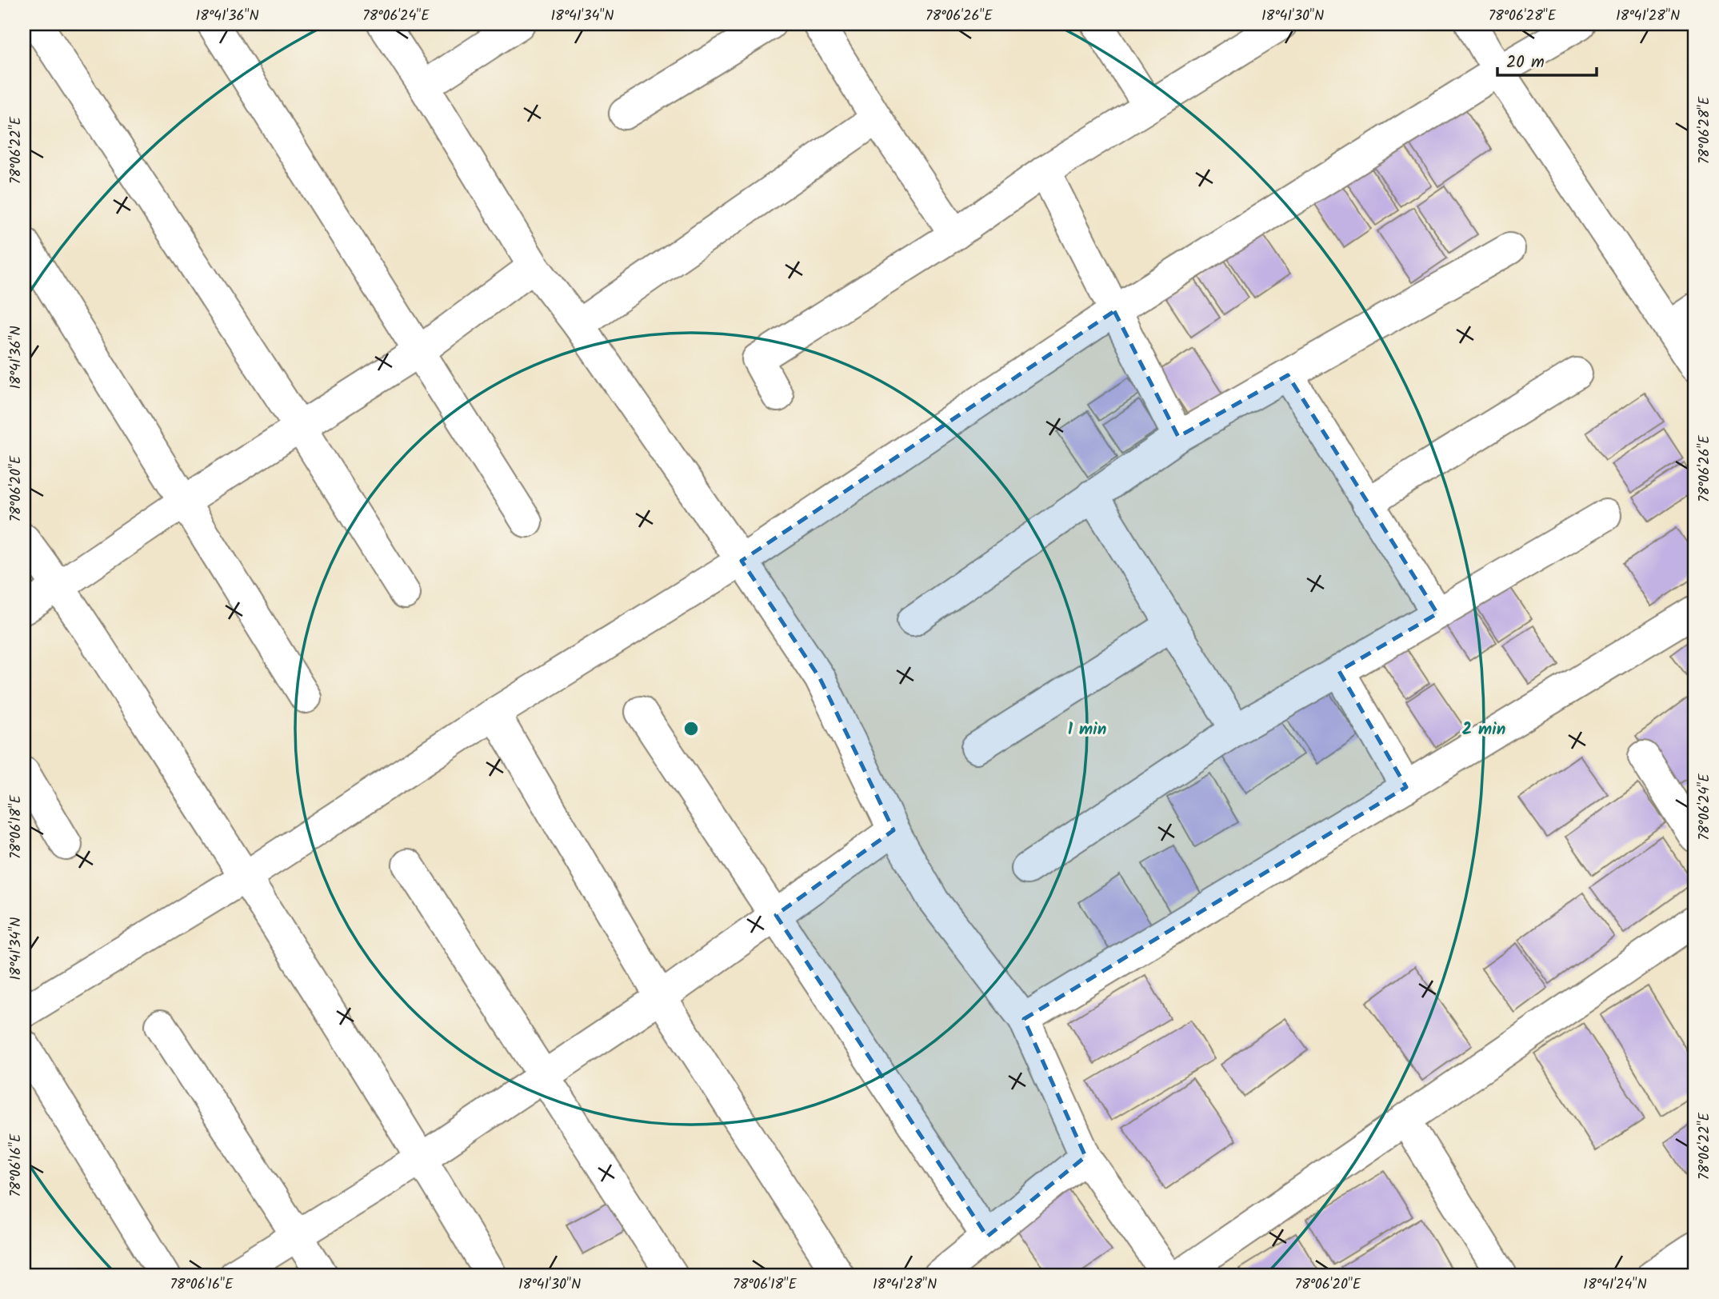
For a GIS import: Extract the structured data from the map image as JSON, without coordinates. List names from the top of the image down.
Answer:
{
  "scale_bar": "20 m",
  "coordinates": [
    "18°41'36\"N",
    "78°06'24\"E",
    "18°41'34\"N",
    "78°06'26\"E",
    "18°41'30\"N",
    "78°06'28\"E",
    "18°41'28\"N",
    "78°06'22\"E",
    "78°06'20\"E",
    "78°06'18\"E",
    "78°06'16\"E",
    "18°41'24\"N"
  ],
  "rings": ["1 min", "2 min"]
}
